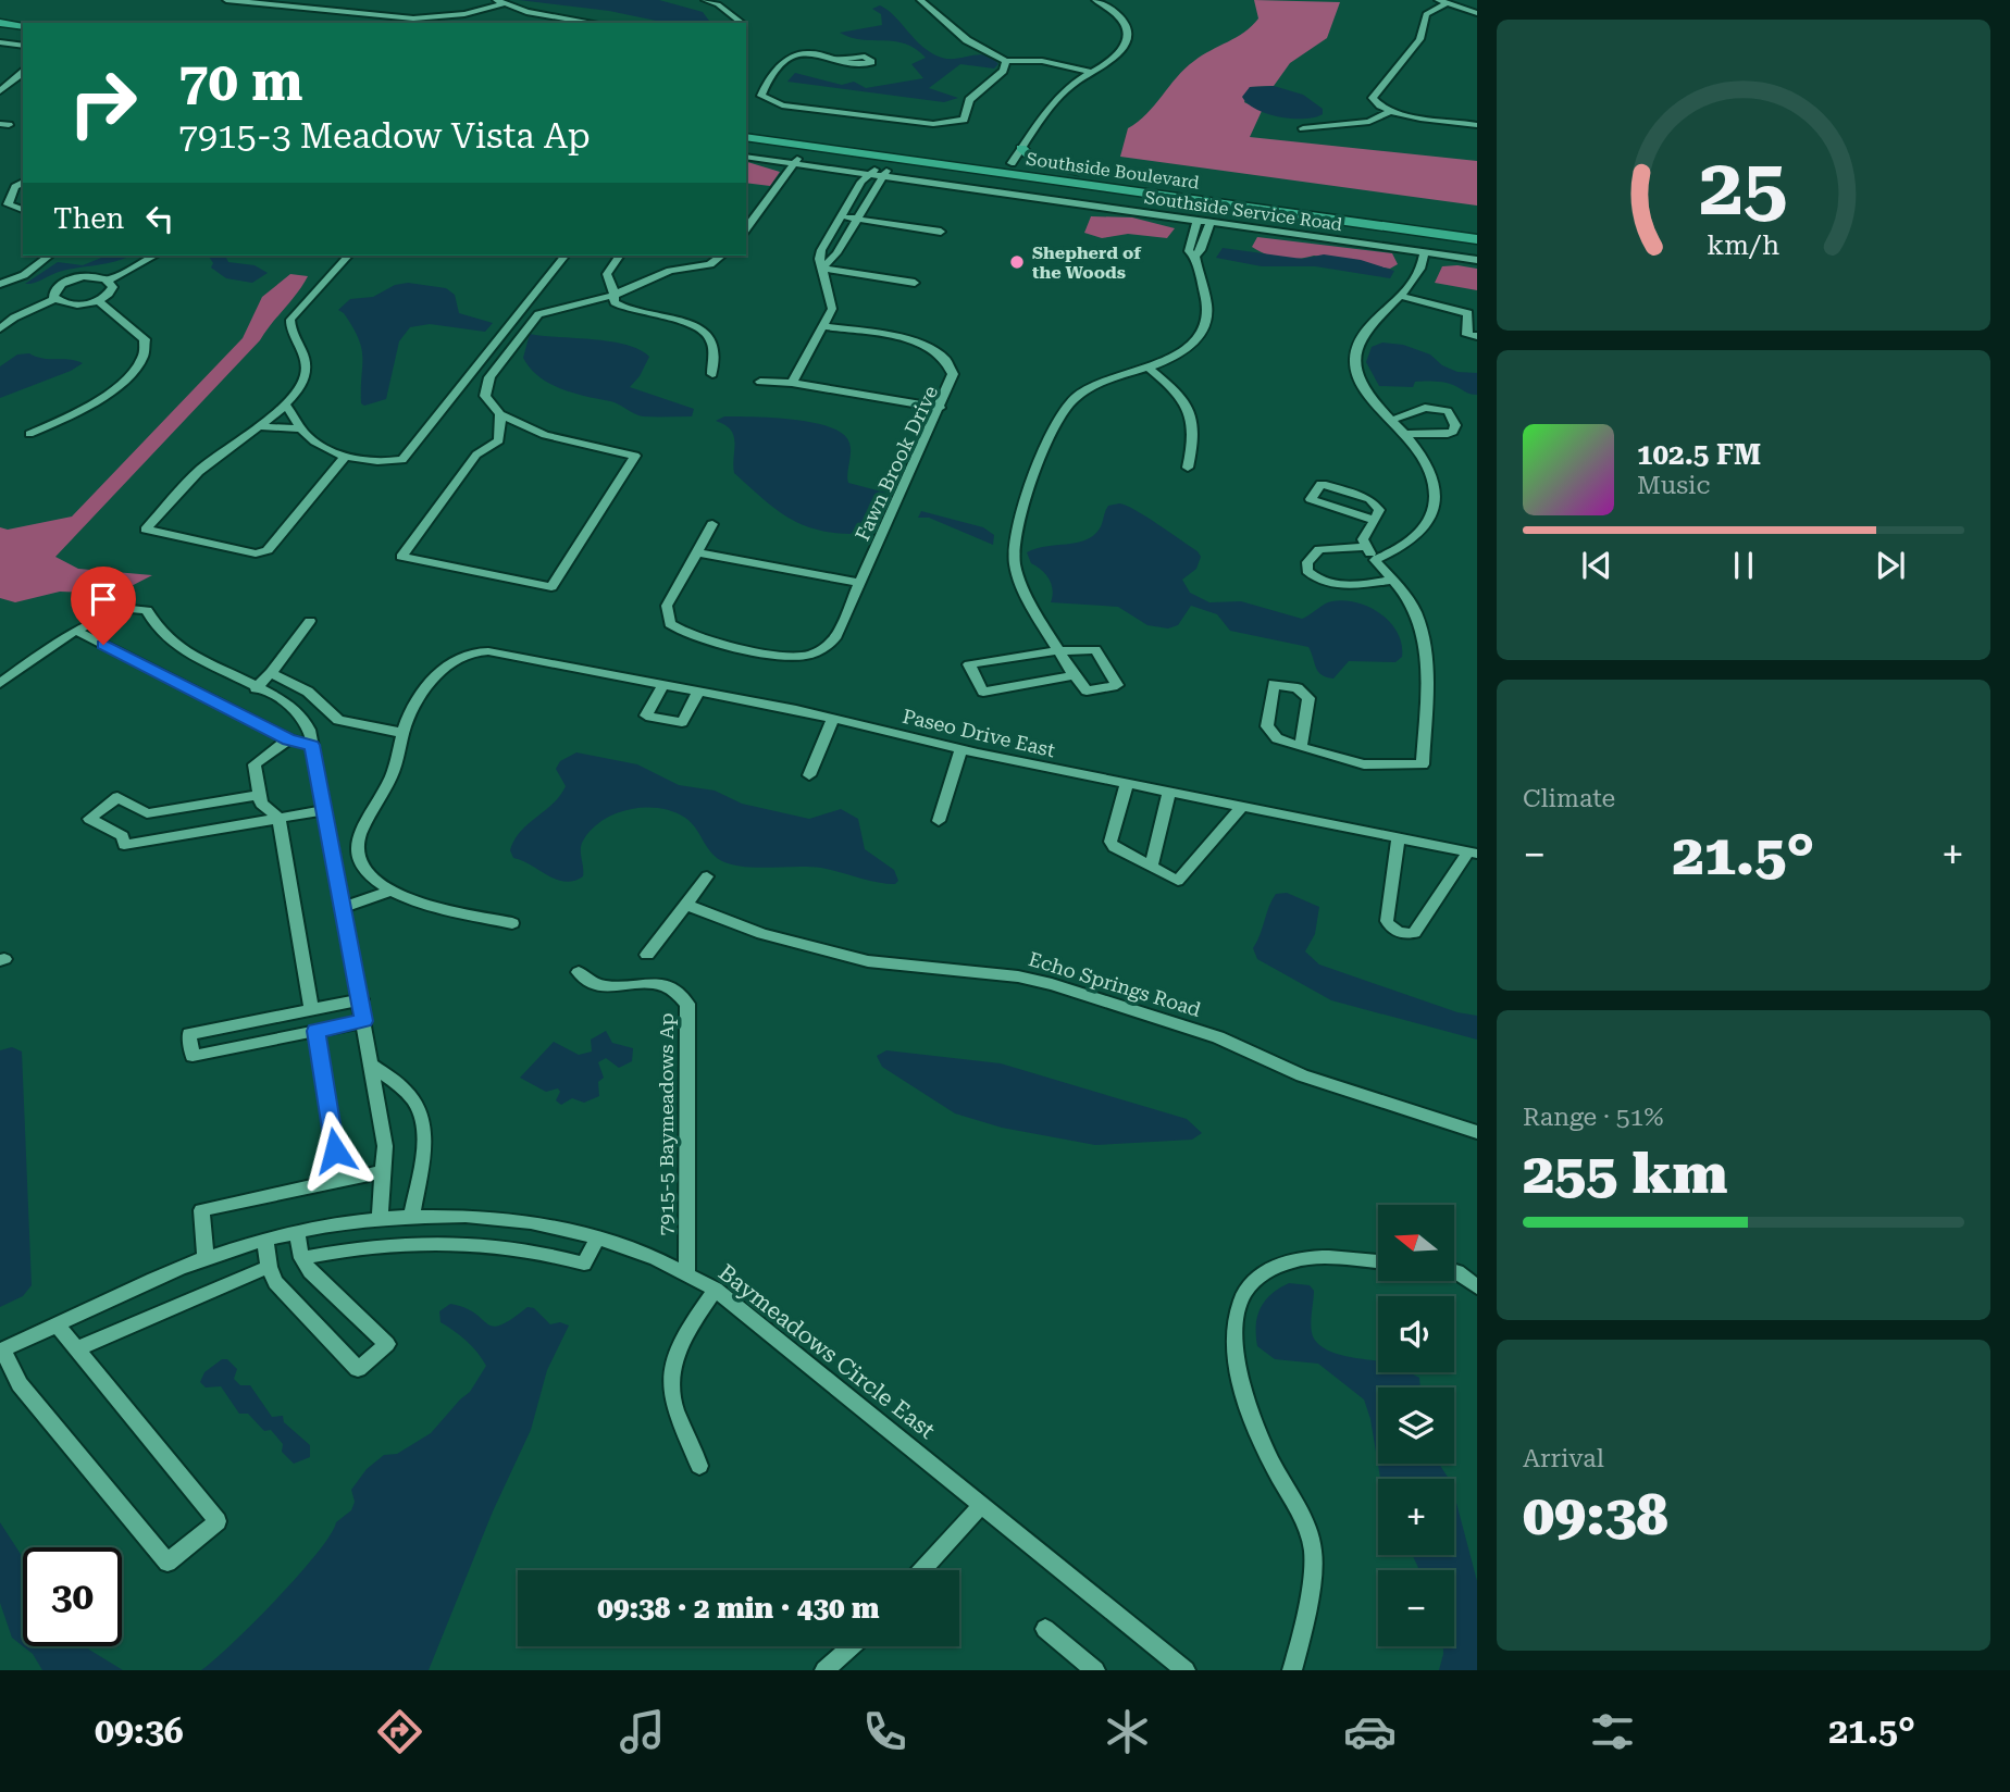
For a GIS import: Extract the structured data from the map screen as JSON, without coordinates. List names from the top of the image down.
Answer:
{
  "streets": {
    "highway": ["Southside Boulevard"],
    "street": [
      "Southside Service Road",
      "Fawn Brook Drive",
      "Paseo Drive East",
      "Echo Springs Road",
      "7915-5 Baymeadows Ap",
      "Baymeadows Circle East"
    ]
  },
  "crossings": [
    ["7915-5 Baymeadows Ap", "Baymeadows Circle East"]
  ],
  "places": ["Shepherd of the Woods"],
  "north": "left",
  "page": {
    "turn": ["70 m", "7915-3 Meadow Vista Ap"],
    "then": "Then",
    "song": ["102.5 FM", "Music"],
    "tile": [
      "Climate",
      ["Range · 51%", "255 km"],
      ["Arrival", "09:38"]
    ],
    "heat": ["−", "21.5°", "+"],
    "map_buttons": ["+", "−"],
    "limit": "30",
    "trip": "09:38 · 2 min · 430 m",
    "tabs": ["09:36", "21.5°"],
    "gauge": ["25", "km/h"]
  }
}
